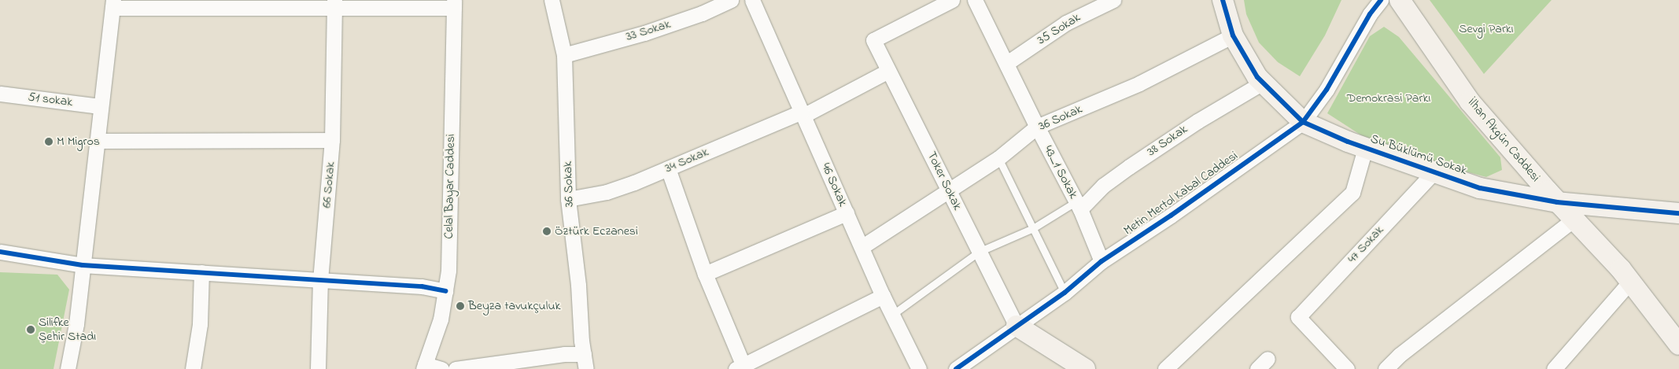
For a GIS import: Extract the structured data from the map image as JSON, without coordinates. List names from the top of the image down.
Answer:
{
  "streets": {
    "street": [
      "35 Sokak",
      "33 Sokak",
      "51 sokak",
      "36 Sokak",
      "İlhan Akgün Caddesi",
      "38 Sokak",
      "Su Büklümü Sokak",
      "34 Sokak",
      "43_1 Sokak",
      "Toker Sokak",
      "66 Sokak",
      "46 Sokak",
      "Celal Bayar Caddesi",
      "Metin Mertol Kabal Caddesi",
      "47 Sokak"
    ]
  },
  "crossings": [
    ["35 Sokak", "43_1 Sokak"],
    ["33 Sokak", "36 Sokak"],
    ["36 Sokak", "Su Büklümü Sokak"],
    ["36 Sokak", "34 Sokak"],
    ["36 Sokak", "43_1 Sokak"],
    ["36 Sokak", "Toker Sokak"],
    ["36 Sokak", "46 Sokak"],
    ["İlhan Akgün Caddesi", "Su Büklümü Sokak"],
    ["38 Sokak", "Su Büklümü Sokak"],
    ["38 Sokak", "43_1 Sokak"],
    ["Su Büklümü Sokak", "Metin Mertol Kabal Caddesi"],
    ["Su Büklümü Sokak", "47 Sokak"],
    ["34 Sokak", "Toker Sokak"],
    ["34 Sokak", "46 Sokak"],
    ["43_1 Sokak", "Metin Mertol Kabal Caddesi"],
    ["Toker Sokak", "Metin Mertol Kabal Caddesi"]
  ],
  "parks": ["Sevgi Parkı", "Demokrasi Parkı"],
  "places": [
    "M Migros",
    "Öztürk Eczanesi",
    "Beyza tavukçuluk",
    "Silifke Şehir Stadı"
  ]
}
